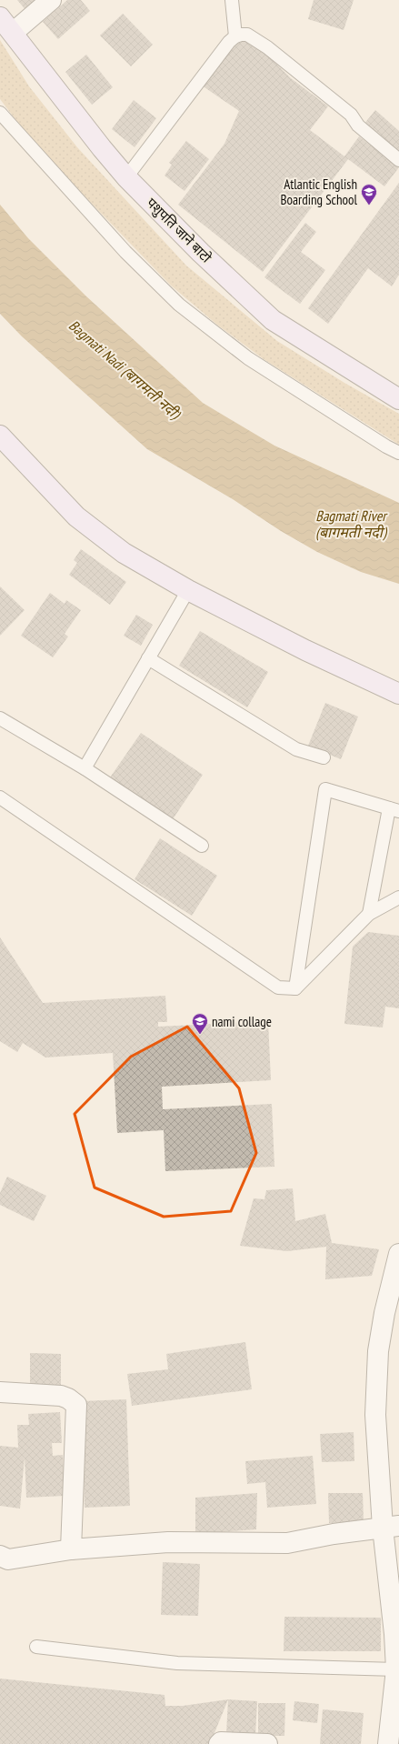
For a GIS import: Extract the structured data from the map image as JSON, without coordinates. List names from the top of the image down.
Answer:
{
  "streets": {
    "main road": ["पशुपति जाने बाटो"]
  },
  "water": ["Bagmati Nadi (बागमती नदी)", "Bagmati River (बागमती नदी)"],
  "places": {
    "school or university": ["Atlantic English Boarding School", "nami collage"]
  }
}
